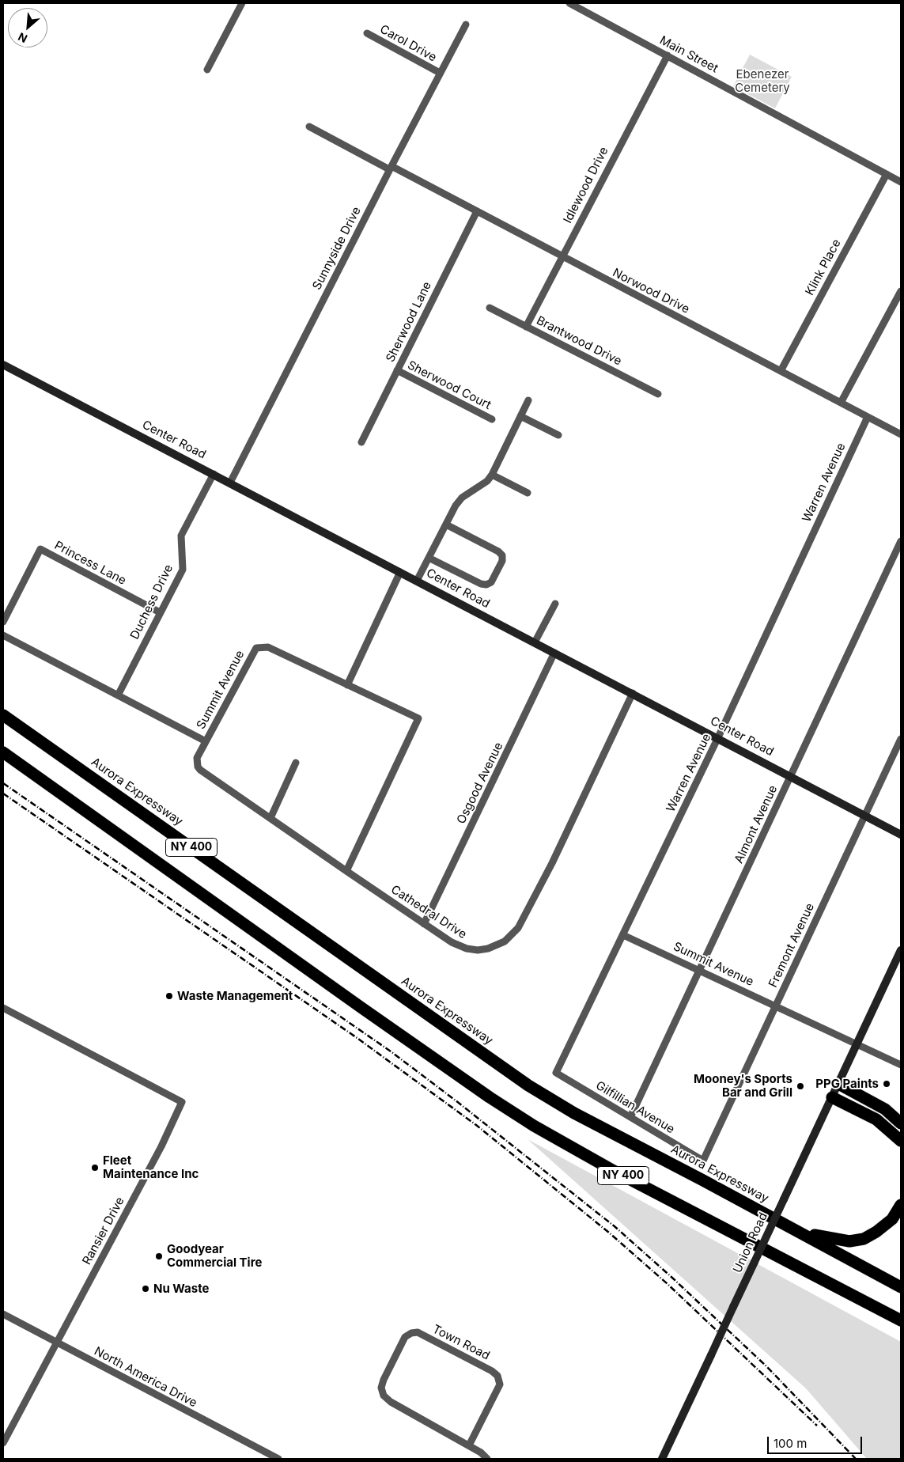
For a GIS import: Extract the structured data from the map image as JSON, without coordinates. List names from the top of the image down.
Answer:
{
  "streets": {
    "highway": ["Aurora Expressway", "NY 400"],
    "main road": ["Center Road", "Union Road"],
    "street": [
      "Carol Drive",
      "Main Street",
      "Idlewood Drive",
      "Sunnyside Drive",
      "Klink Place",
      "Norwood Drive",
      "Sherwood Lane",
      "Brantwood Drive",
      "Sherwood Court",
      "Warren Avenue",
      "Princess Lane",
      "Duchess Drive",
      "Summit Avenue",
      "Osgood Avenue",
      "Almont Avenue",
      "Cathedral Drive",
      "Fremont Avenue",
      "Gilfillian Avenue",
      "Ransier Drive",
      "Town Road",
      "North America Drive"
    ]
  },
  "crossings": [
    ["Carol Drive", "Sunnyside Drive"],
    ["Main Street", "Idlewood Drive"],
    ["Main Street", "Klink Place"],
    ["Idlewood Drive", "Norwood Drive"],
    ["Idlewood Drive", "Brantwood Drive"],
    ["Sunnyside Drive", "Norwood Drive"],
    ["Sunnyside Drive", "Center Road"],
    ["Klink Place", "Norwood Drive"],
    ["Norwood Drive", "Sherwood Lane"],
    ["Norwood Drive", "Warren Avenue"],
    ["Sherwood Lane", "Sherwood Court"],
    ["Center Road", "Warren Avenue"],
    ["Center Road", "Duchess Drive"],
    ["Center Road", "Osgood Avenue"],
    ["Center Road", "Almont Avenue"],
    ["Center Road", "Cathedral Drive"],
    ["Center Road", "Fremont Avenue"],
    ["Warren Avenue", "Summit Avenue"],
    ["Warren Avenue", "Gilfillian Avenue"],
    ["Princess Lane", "Duchess Drive"],
    ["Duchess Drive", "Summit Avenue"],
    ["Summit Avenue", "Almont Avenue"],
    ["Summit Avenue", "Cathedral Drive"],
    ["Summit Avenue", "Fremont Avenue"],
    ["Summit Avenue", "Union Road"],
    ["Osgood Avenue", "Cathedral Drive"],
    ["Almont Avenue", "Gilfillian Avenue"],
    ["Fremont Avenue", "Gilfillian Avenue"],
    ["Ransier Drive", "North America Drive"]
  ],
  "parks": ["Ebenezer Cemetery"],
  "places": [
    "Waste Management",
    "PPG Paints",
    "Mooney's Sports Bar and Grill",
    "Fleet Maintenance Inc",
    "Goodyear Commercial Tire",
    "Nu Waste"
  ],
  "scale_bar": "100 m",
  "north": "bottom left"
}
